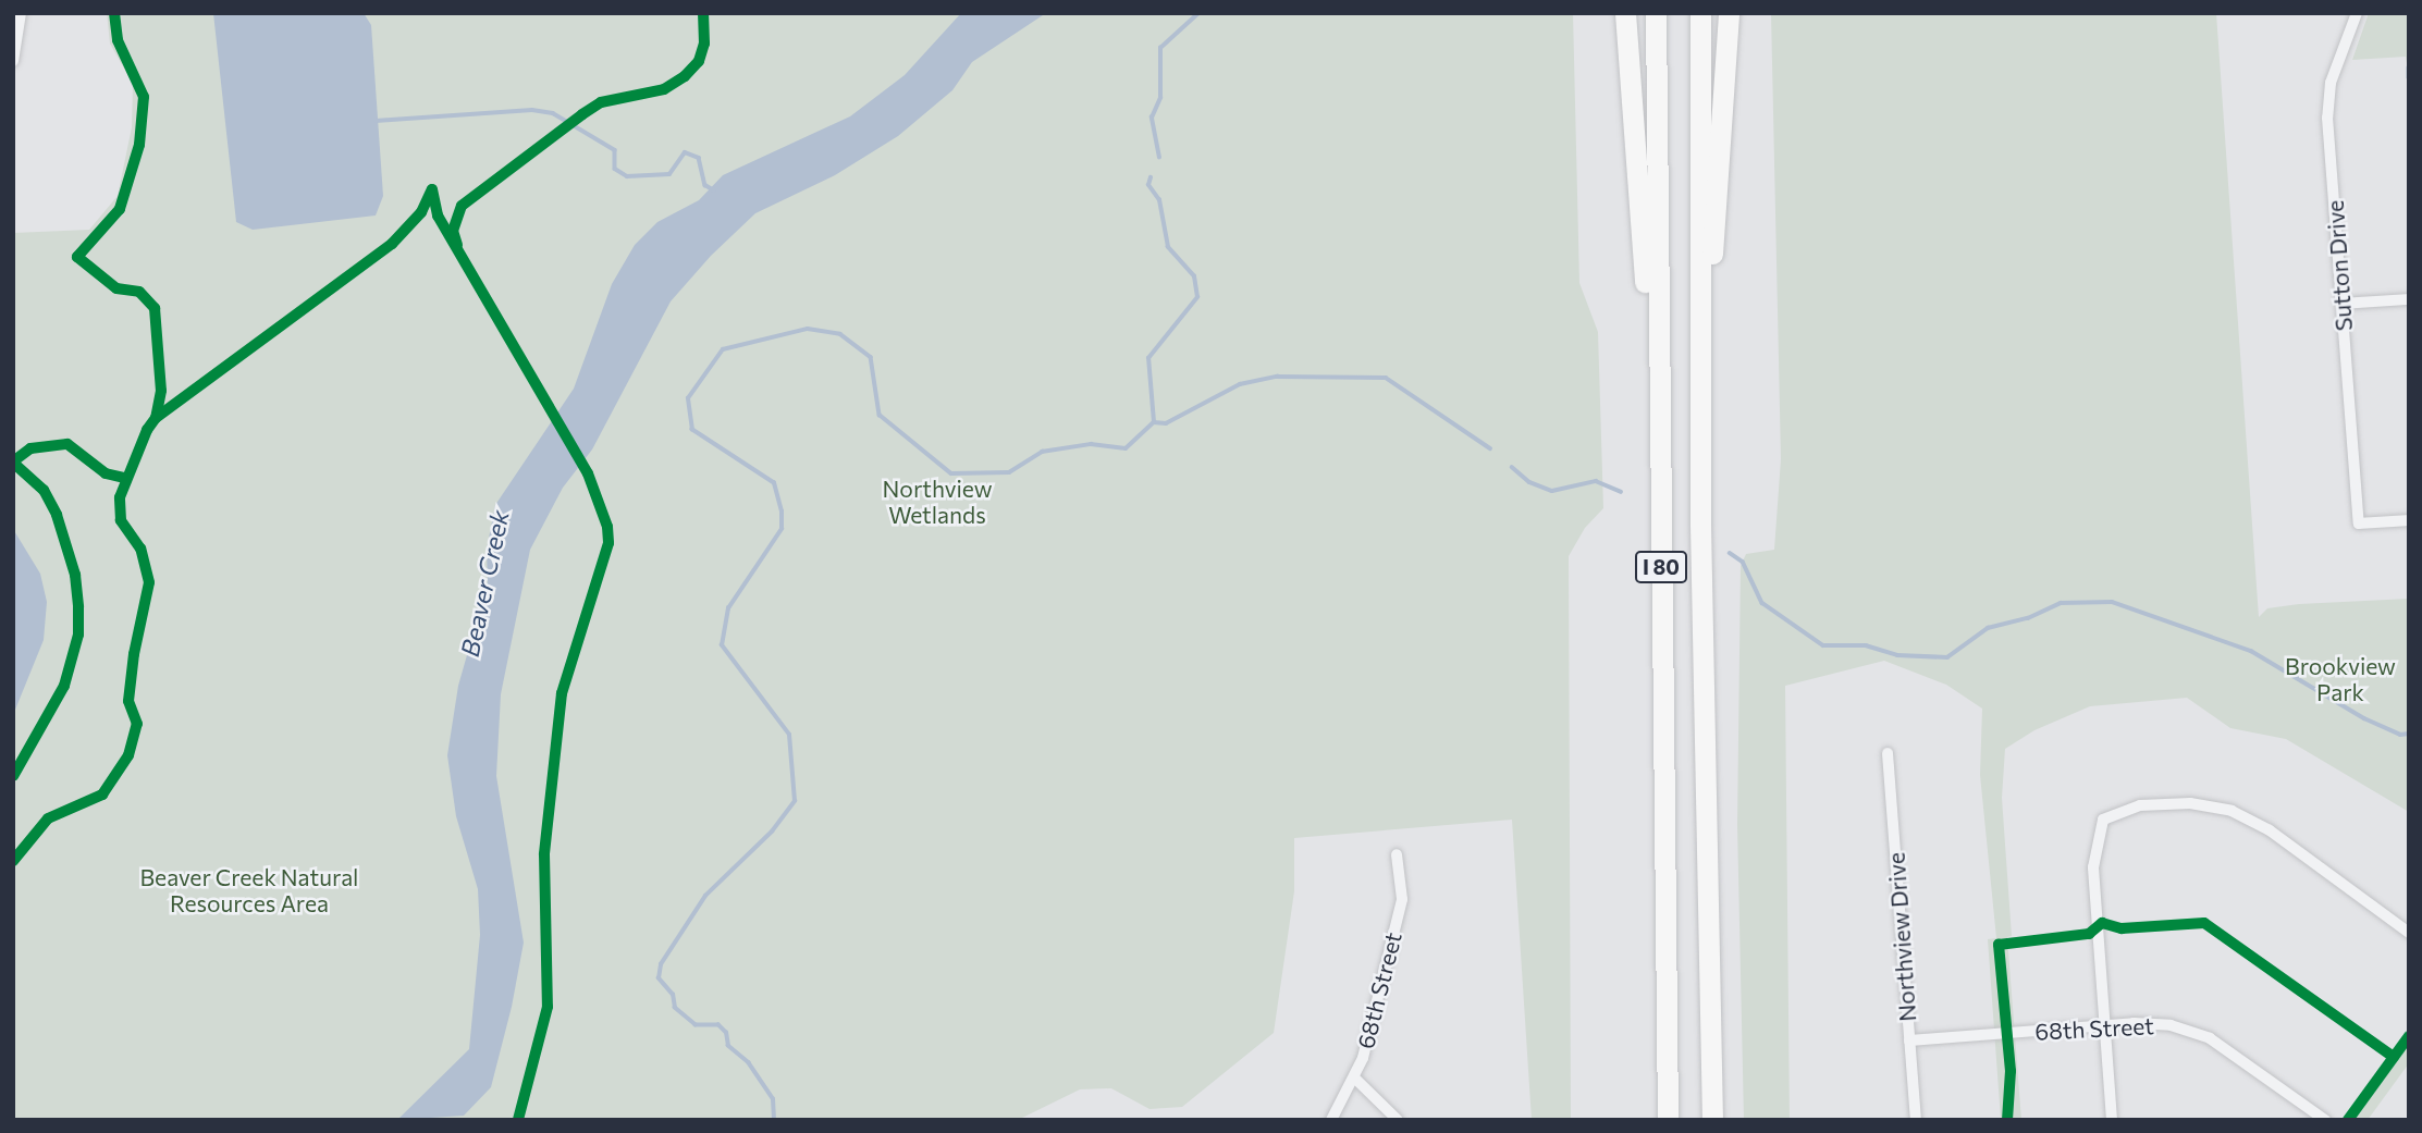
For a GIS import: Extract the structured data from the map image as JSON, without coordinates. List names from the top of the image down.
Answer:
{
  "streets": {
    "highway": ["I 80"],
    "street": ["Sutton Drive", "Northview Drive", "68th Street"]
  },
  "crossings": [
    ["Northview Drive", "68th Street"]
  ],
  "water": ["Beaver Creek"],
  "parks": ["Northview Wetlands", "Brookview Park", "Beaver Creek Natural Resources Area"]
}
